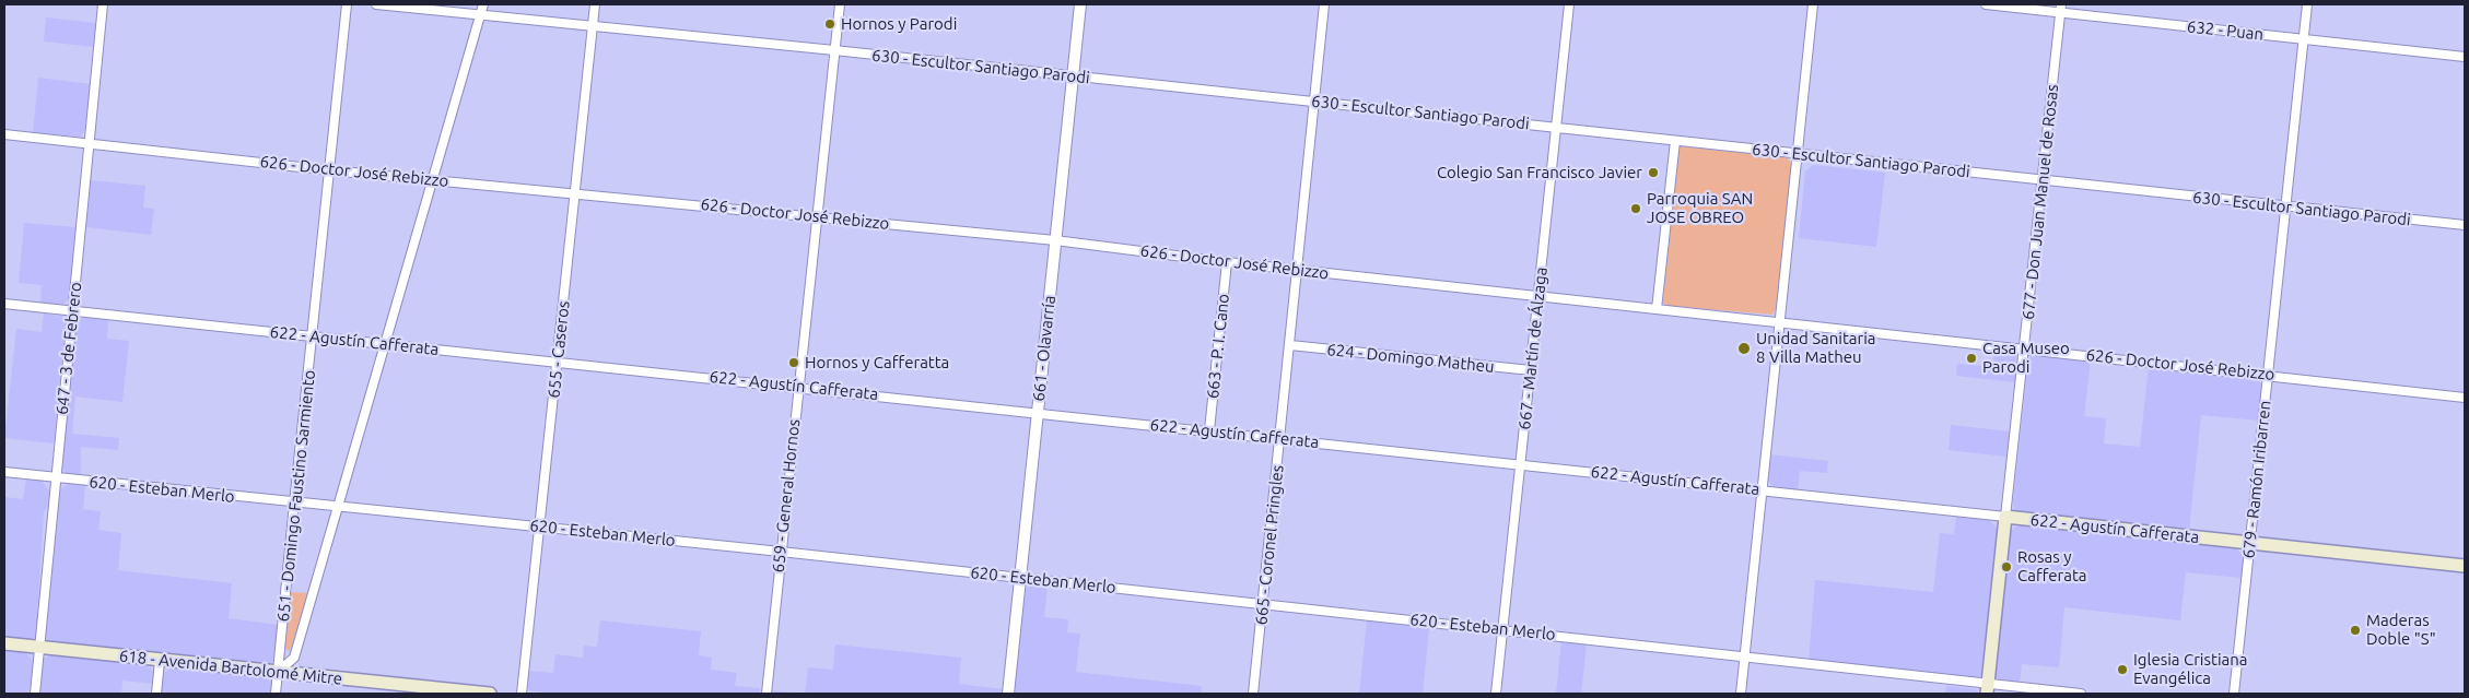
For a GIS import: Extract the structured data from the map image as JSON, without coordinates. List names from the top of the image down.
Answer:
{
  "streets": {
    "main road": ["677 - Don Juan Manuel de Rosas", "622 - Agustín Cafferata", "618 - Avenida Bartolomé Mitre"],
    "street": [
      "632 - Puan",
      "630 - Escultor Santiago Parodi",
      "626 - Doctor José Rebizzo",
      "663 - P. I. Cano",
      "647 - 3 de Febrero",
      "661 - Olavarría",
      "667 - Martín de Álzaga",
      "655 - Caseros",
      "624 - Domingo Matheu",
      "679 - Ramón Iribarren",
      "620 - Esteban Merlo",
      "651 - Domingo Faustino Sarmiento",
      "659 - General Hornos",
      "665 - Coronel Pringles"
    ]
  },
  "crossings": [
    ["632 - Puan", "677 - Don Juan Manuel de Rosas"],
    ["632 - Puan", "679 - Ramón Iribarren"],
    ["630 - Escultor Santiago Parodi", "677 - Don Juan Manuel de Rosas"],
    ["630 - Escultor Santiago Parodi", "661 - Olavarría"],
    ["630 - Escultor Santiago Parodi", "667 - Martín de Álzaga"],
    ["630 - Escultor Santiago Parodi", "655 - Caseros"],
    ["630 - Escultor Santiago Parodi", "679 - Ramón Iribarren"],
    ["630 - Escultor Santiago Parodi", "659 - General Hornos"],
    ["630 - Escultor Santiago Parodi", "665 - Coronel Pringles"],
    ["626 - Doctor José Rebizzo", "677 - Don Juan Manuel de Rosas"],
    ["626 - Doctor José Rebizzo", "663 - P. I. Cano"],
    ["626 - Doctor José Rebizzo", "647 - 3 de Febrero"],
    ["626 - Doctor José Rebizzo", "661 - Olavarría"],
    ["626 - Doctor José Rebizzo", "667 - Martín de Álzaga"],
    ["626 - Doctor José Rebizzo", "655 - Caseros"],
    ["626 - Doctor José Rebizzo", "679 - Ramón Iribarren"],
    ["626 - Doctor José Rebizzo", "651 - Domingo Faustino Sarmiento"],
    ["626 - Doctor José Rebizzo", "659 - General Hornos"],
    ["626 - Doctor José Rebizzo", "665 - Coronel Pringles"],
    ["677 - Don Juan Manuel de Rosas", "622 - Agustín Cafferata"],
    ["677 - Don Juan Manuel de Rosas", "620 - Esteban Merlo"],
    ["622 - Agustín Cafferata", "663 - P. I. Cano"],
    ["622 - Agustín Cafferata", "647 - 3 de Febrero"],
    ["622 - Agustín Cafferata", "661 - Olavarría"],
    ["622 - Agustín Cafferata", "667 - Martín de Álzaga"],
    ["622 - Agustín Cafferata", "655 - Caseros"],
    ["622 - Agustín Cafferata", "679 - Ramón Iribarren"],
    ["622 - Agustín Cafferata", "651 - Domingo Faustino Sarmiento"],
    ["622 - Agustín Cafferata", "659 - General Hornos"],
    ["622 - Agustín Cafferata", "665 - Coronel Pringles"],
    ["647 - 3 de Febrero", "620 - Esteban Merlo"],
    ["647 - 3 de Febrero", "618 - Avenida Bartolomé Mitre"],
    ["661 - Olavarría", "620 - Esteban Merlo"],
    ["667 - Martín de Álzaga", "624 - Domingo Matheu"],
    ["667 - Martín de Álzaga", "620 - Esteban Merlo"],
    ["655 - Caseros", "620 - Esteban Merlo"],
    ["624 - Domingo Matheu", "665 - Coronel Pringles"],
    ["620 - Esteban Merlo", "651 - Domingo Faustino Sarmiento"],
    ["620 - Esteban Merlo", "659 - General Hornos"],
    ["620 - Esteban Merlo", "665 - Coronel Pringles"],
    ["651 - Domingo Faustino Sarmiento", "618 - Avenida Bartolomé Mitre"]
  ],
  "places": [
    "Hornos y Parodi",
    "Colegio San Francisco Javier",
    "Parroquia SAN JOSE OBREO",
    "Unidad Sanitaria 8 Villa Matheu",
    "Casa Museo Parodi",
    "Hornos y Cafferatta",
    "Rosas y Cafferata",
    "Maderas Doble \"S\"",
    "Iglesia Cristiana Evangélica"
  ]
}
